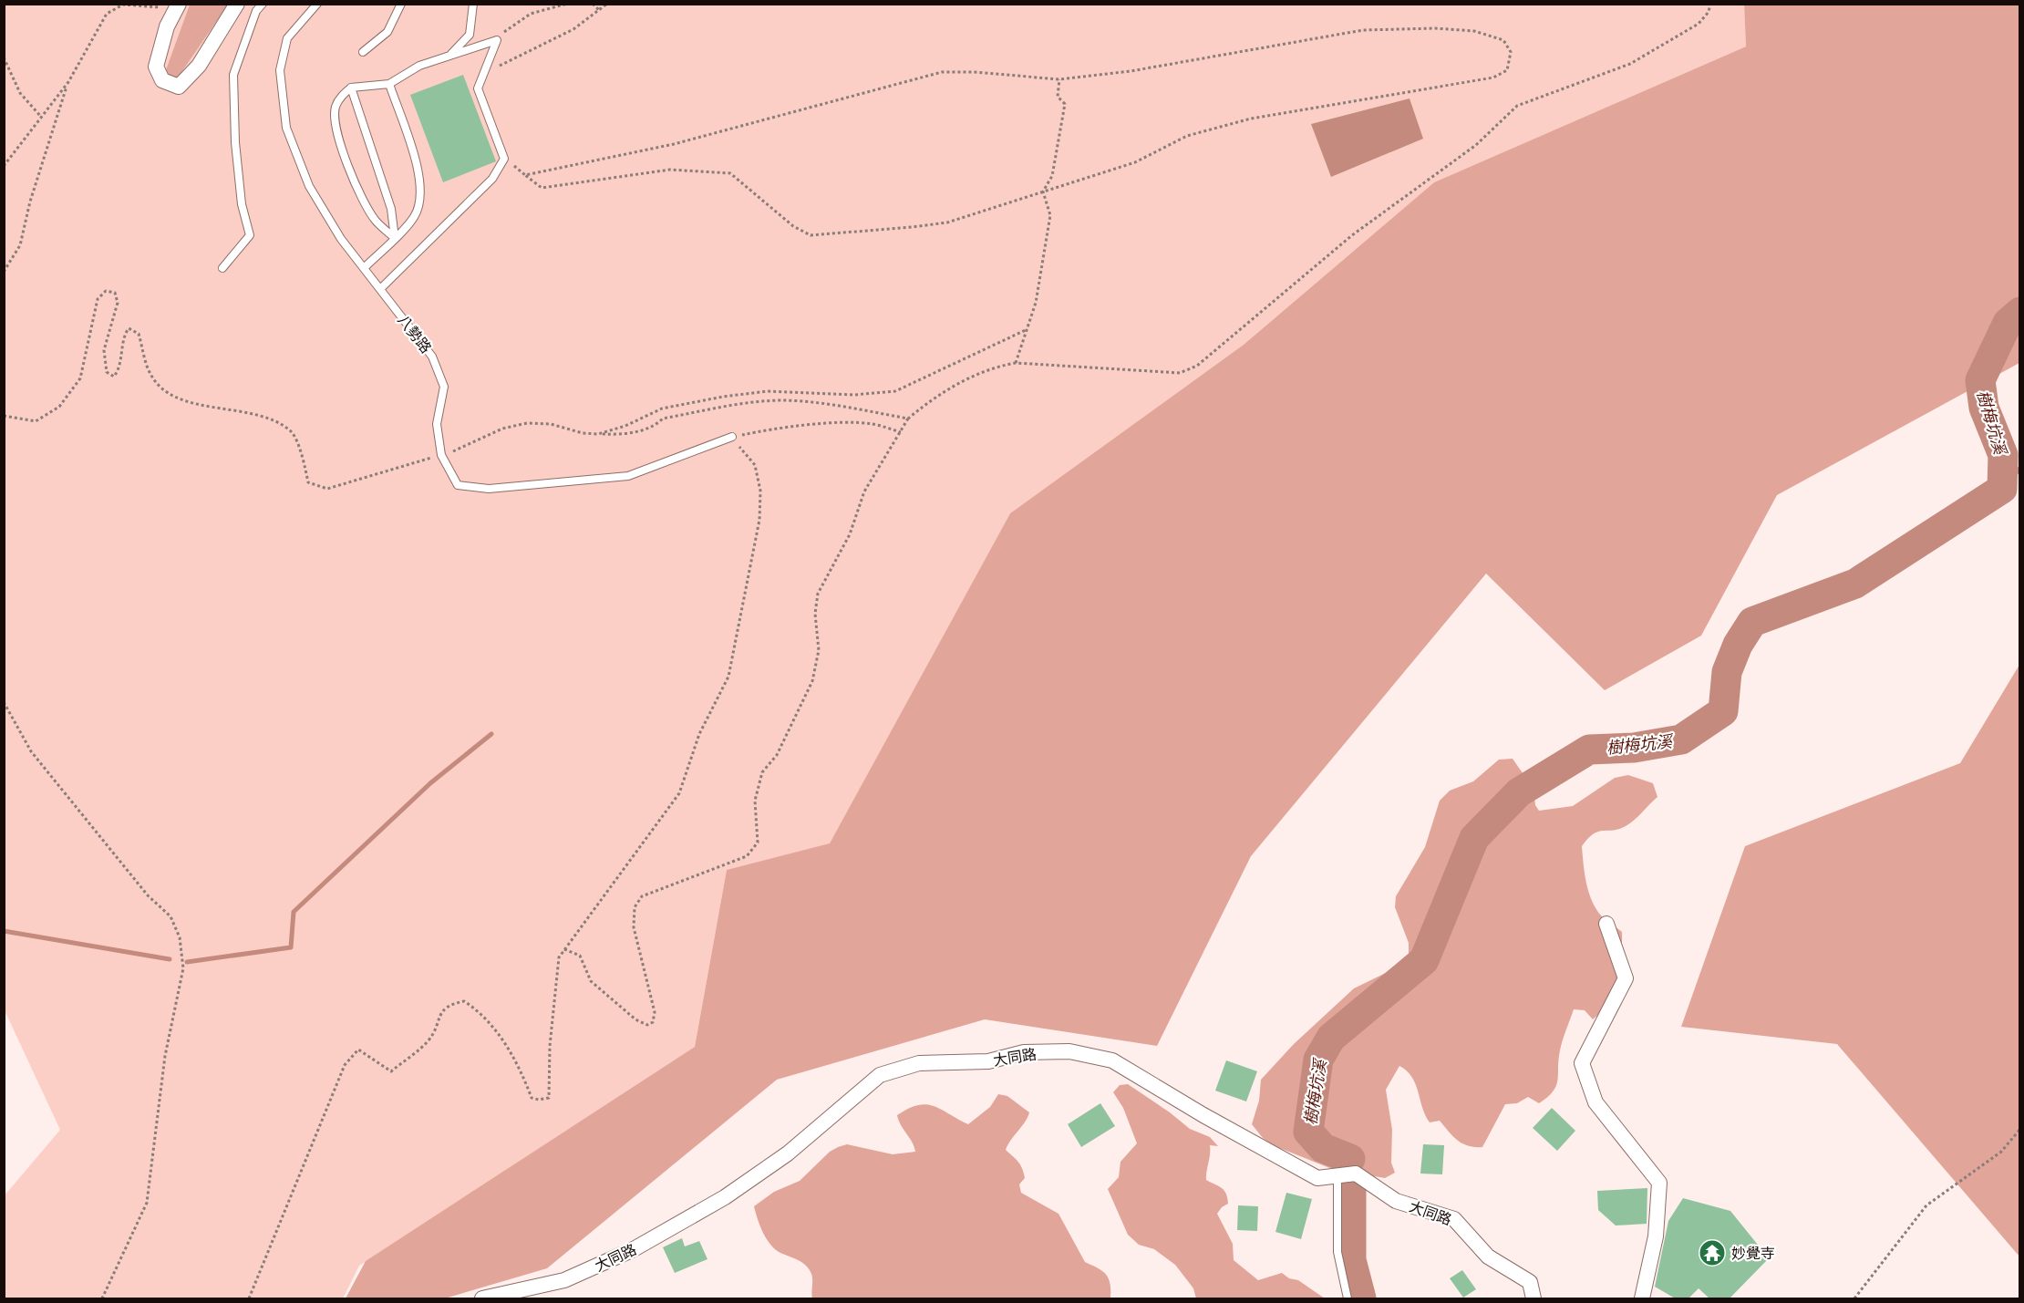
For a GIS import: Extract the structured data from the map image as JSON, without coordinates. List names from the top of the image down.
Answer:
{
  "streets": {
    "street": ["大同路"],
    "lane": ["八勢路"]
  },
  "water": ["樹梅坑溪"],
  "places": {
    "temple": ["妙覺寺"]
  }
}
